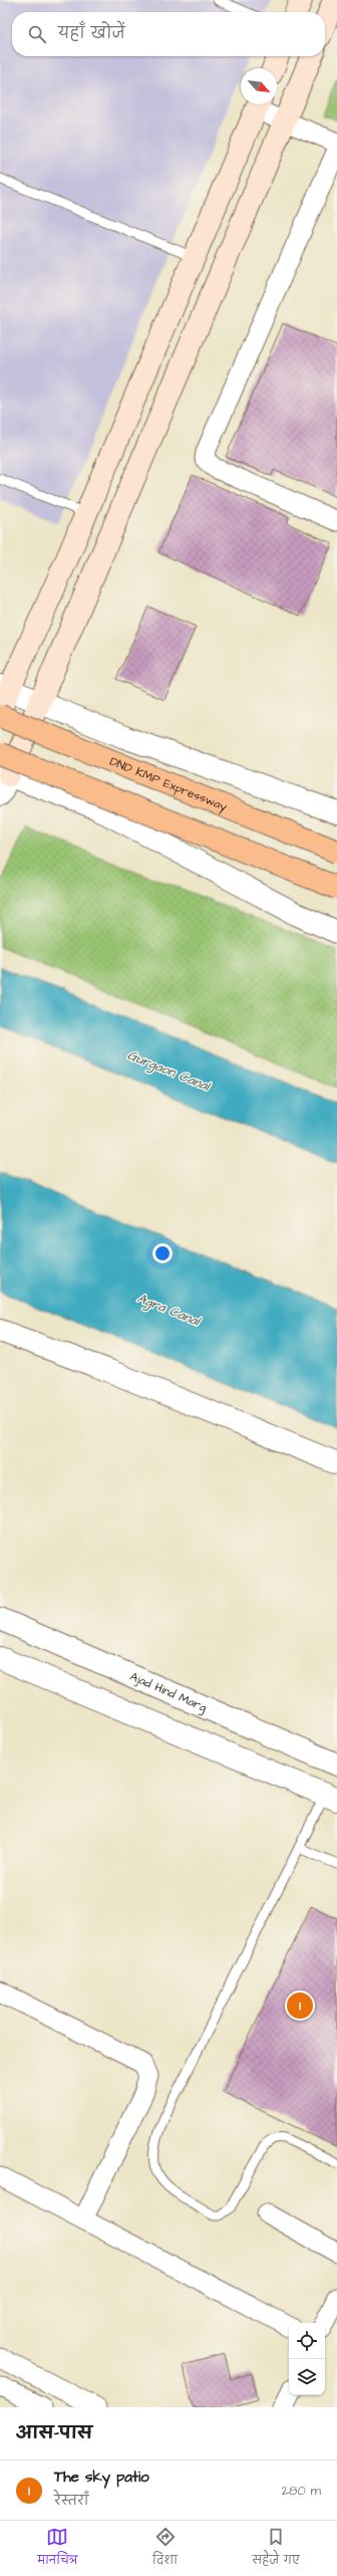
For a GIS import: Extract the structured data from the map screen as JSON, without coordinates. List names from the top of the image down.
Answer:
{
  "streets": {
    "highway": ["DND KMP Expressway"],
    "street": ["Ajad Hind Marg"]
  },
  "water": ["Gurgaon Canal", "Agra Canal"],
  "north": "bottom right",
  "page": {
    "search": "यहाँ खोजें",
    "pins": "1",
    "heading": "आस-पास",
    "list": [
      {
        "mark": "1",
        "name": "The sky patio",
        "note": "रेस्तराँ",
        "value": "280 m"
      }
    ],
    "nav": ["मानचित्र", "दिशा", "सहेजे गए"]
  }
}
